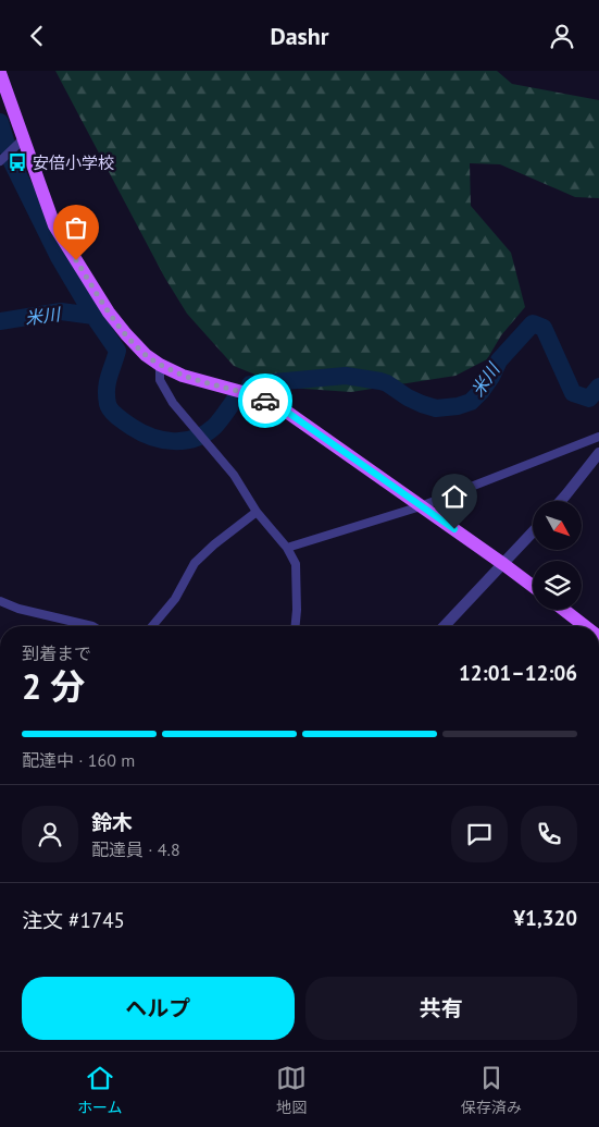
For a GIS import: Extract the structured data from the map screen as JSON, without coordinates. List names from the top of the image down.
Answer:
{
  "water": ["米川"],
  "places": {
    "bus stop": ["安倍小学校"]
  },
  "north": "bottom right",
  "page": {
    "header": "Dashr",
    "heading": ["2 分", "到着まで", "12:01–12:06"],
    "panel": [
      "鈴木",
      "配達員 · 4.8",
      "注文 #1745",
      "¥1,320"
    ],
    "bar": "配達中 · 160 m",
    "buttons": ["ヘルプ", "共有"],
    "tabs": ["ホーム", "地図", "保存済み"]
  }
}
